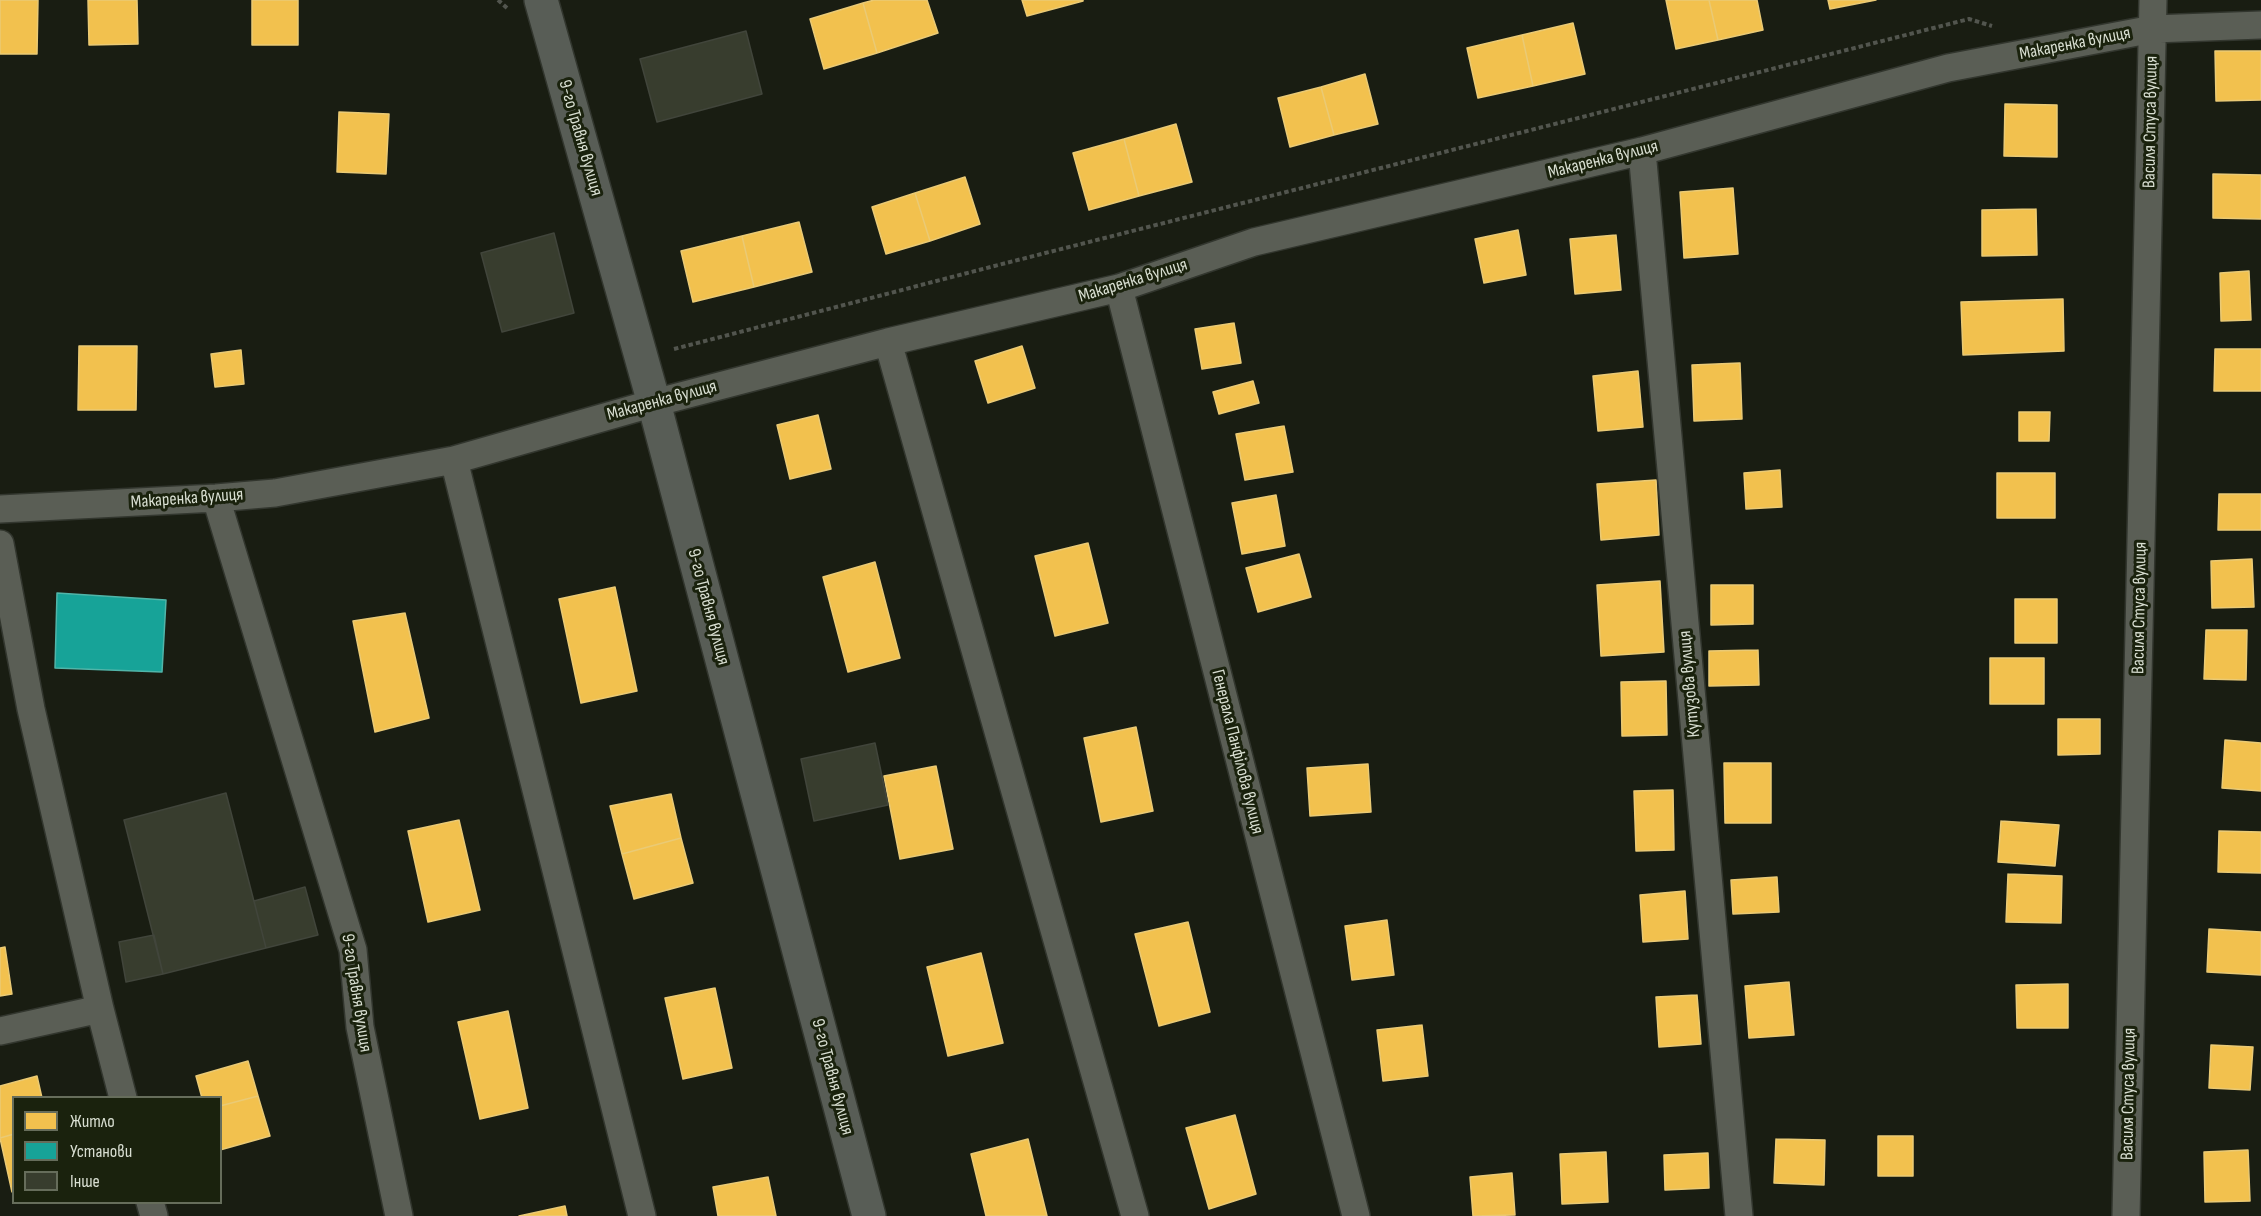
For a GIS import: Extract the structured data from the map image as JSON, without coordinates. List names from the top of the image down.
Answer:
{
  "streets": {
    "main road": ["9-го Травня вулиця"],
    "street": [
      "Макаренка вулиця",
      "Василя Стуса вулиця",
      "Кутузова вулиця",
      "Генерала Панфілова вулиця"
    ]
  },
  "crossings": [
    ["Макаренка вулиця", "Василя Стуса вулиця"],
    ["Макаренка вулиця", "9-го Травня вулиця"],
    ["Макаренка вулиця", "Кутузова вулиця"],
    ["Макаренка вулиця", "Генерала Панфілова вулиця"]
  ],
  "legend": ["Житло", "Установи", "Інше"]
}
